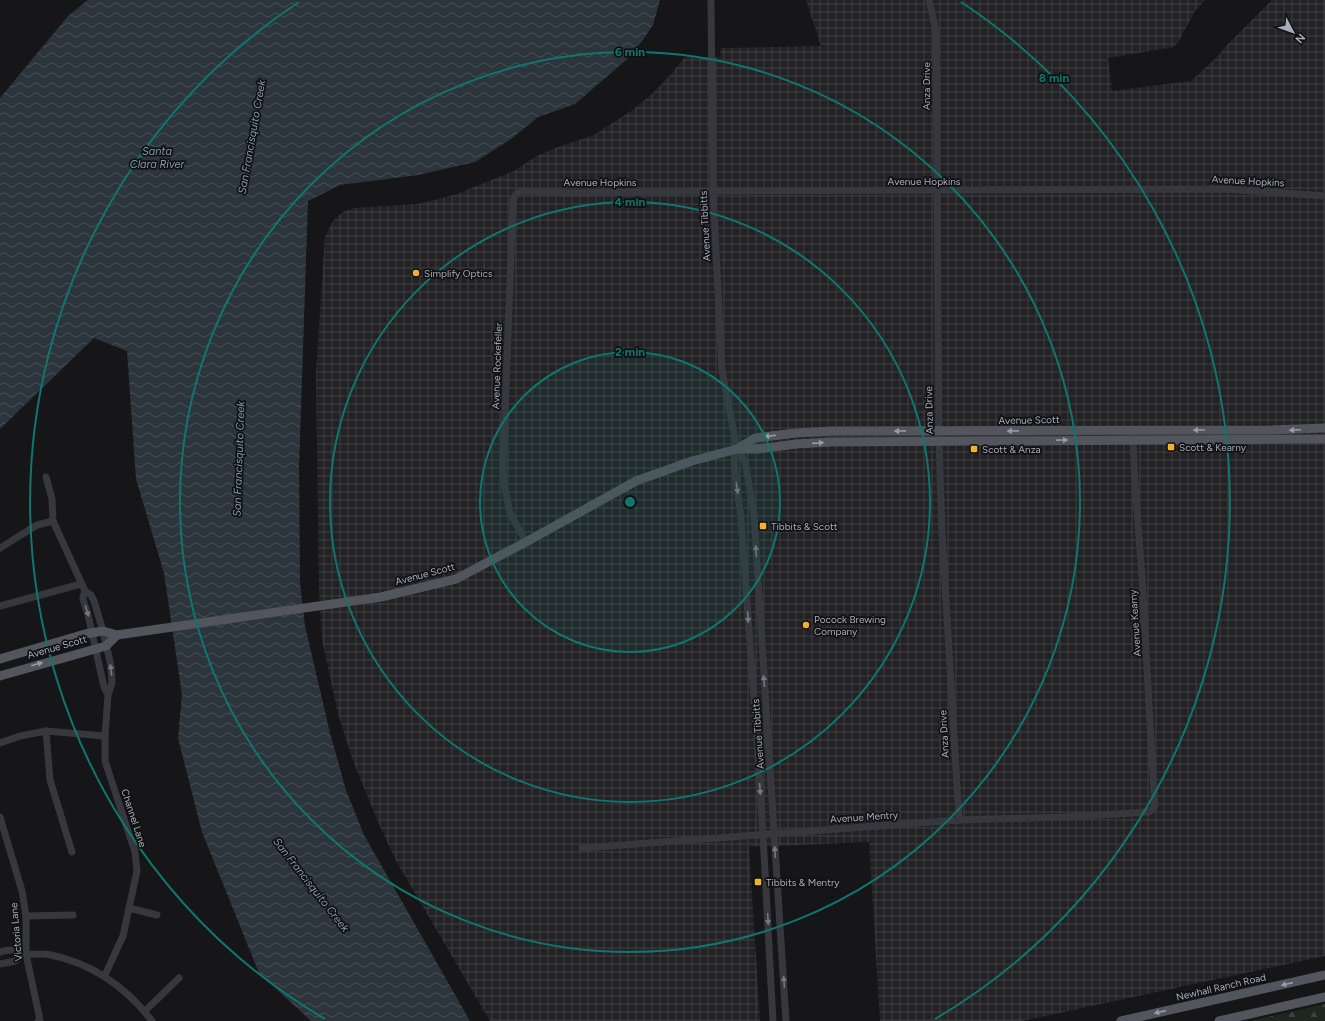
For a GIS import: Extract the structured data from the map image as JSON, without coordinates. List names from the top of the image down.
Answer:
{
  "streets": {
    "main road": ["Avenue Scott", "Newhall Ranch Road"],
    "street": [
      "Anza Drive",
      "Avenue Hopkins",
      "Avenue Tibbitts",
      "Avenue Rockefeller",
      "Avenue Kearny",
      "Avenue Mentry",
      "Channel Lane",
      "Victoria Lane"
    ]
  },
  "crossings": [
    ["Anza Drive", "Avenue Hopkins"],
    ["Anza Drive", "Avenue Scott"],
    ["Anza Drive", "Avenue Mentry"],
    ["Avenue Hopkins", "Avenue Tibbitts"],
    ["Avenue Hopkins", "Avenue Rockefeller"],
    ["Avenue Tibbitts", "Avenue Scott"],
    ["Avenue Tibbitts", "Avenue Mentry"],
    ["Avenue Rockefeller", "Avenue Scott"],
    ["Avenue Scott", "Avenue Kearny"],
    ["Avenue Scott", "Channel Lane"],
    ["Avenue Kearny", "Avenue Mentry"]
  ],
  "water": ["San Francisquito Creek", "Santa Clara River"],
  "places": {
    "other": ["Simplify Optics", "Pocock Brewing Company"],
    "transit": [
      "Scott & Kearny",
      "Scott & Anza",
      "Tibbits & Scott",
      "Tibbits & Mentry"
    ]
  },
  "north": "bottom right",
  "rings": [
    "6 min",
    "8 min",
    "4 min",
    "2 min"
  ]
}
